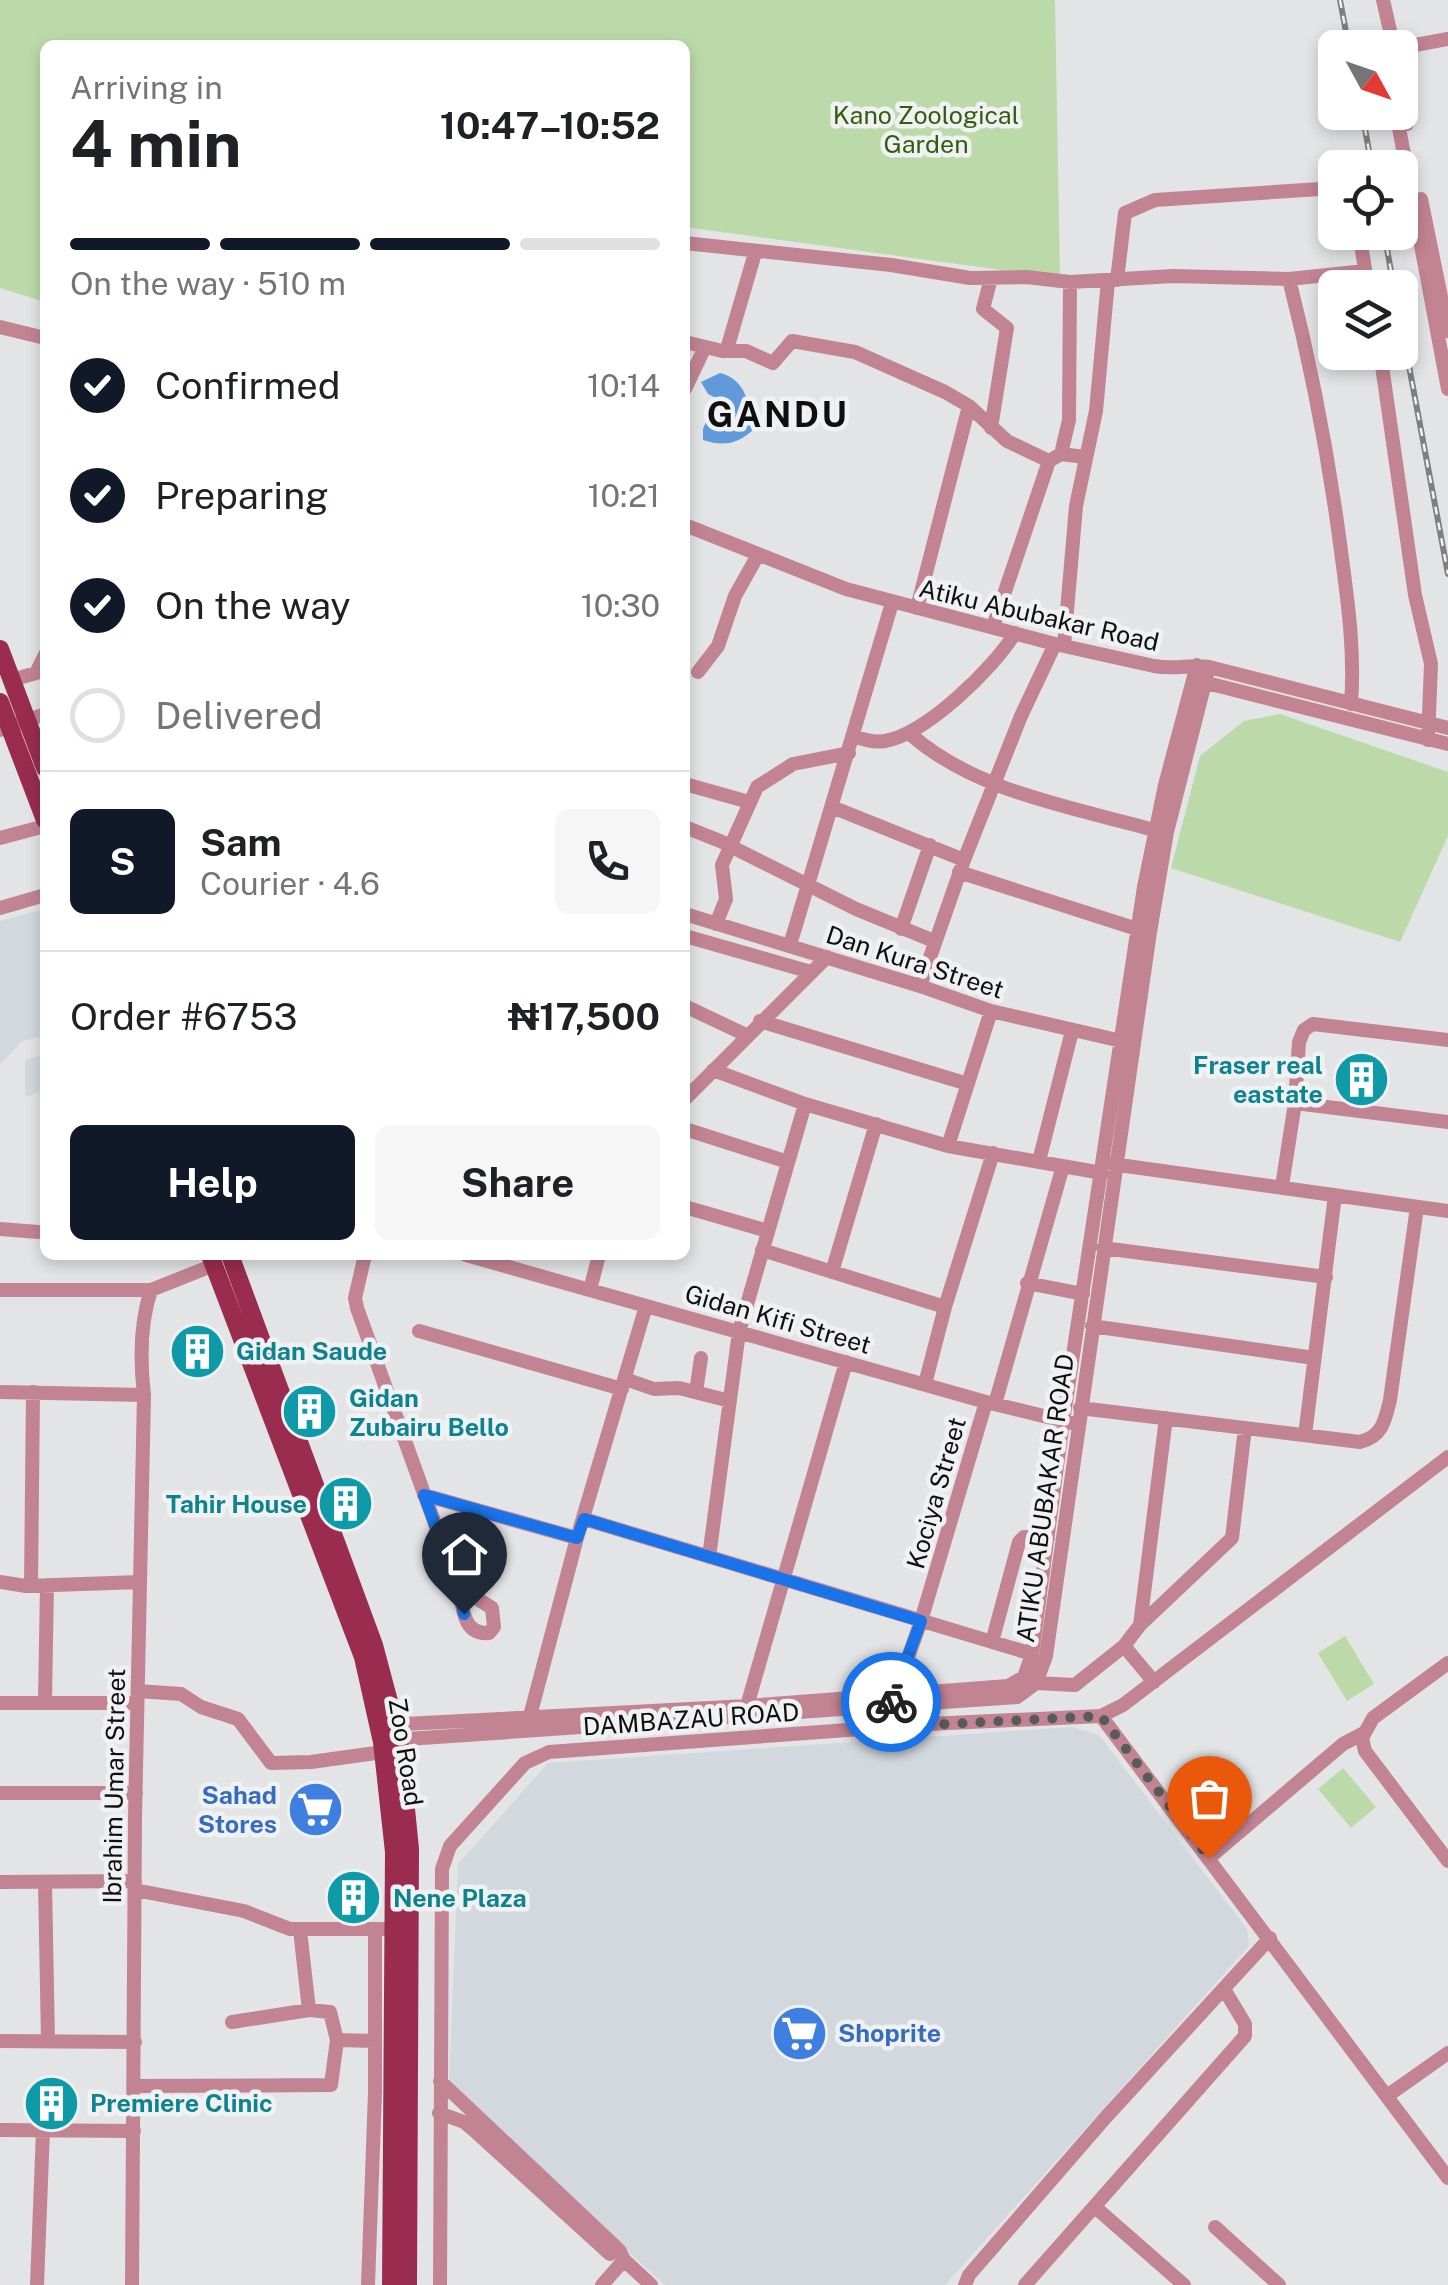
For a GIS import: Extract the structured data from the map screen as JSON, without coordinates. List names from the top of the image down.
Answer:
{
  "streets": {
    "main road": ["Zoo Road"],
    "street": [
      "Atiku Abubakar Road",
      "Dan Kura Street",
      "Gidan Kifi Street",
      "Kociya Street",
      "ATIKU ABUBAKAR ROAD",
      "DAMBAZAU ROAD",
      "Ibrahim Umar Street"
    ]
  },
  "crossings": [
    ["Atiku Abubakar Road", "ATIKU ABUBAKAR ROAD"],
    ["Dan Kura Street", "ATIKU ABUBAKAR ROAD"],
    ["Gidan Kifi Street", "Kociya Street"],
    ["Gidan Kifi Street", "ATIKU ABUBAKAR ROAD"],
    ["Kociya Street", "DAMBAZAU ROAD"]
  ],
  "districts": ["GANDU"],
  "parks": ["Kano Zoological Garden"],
  "places": {
    "building": [
      "Fraser real eastate",
      "Gidan Saude",
      "Gidan Zubairu Bello",
      "Tahir House",
      "Nene Plaza",
      "Premiere Clinic"
    ],
    "supermarket": ["Sahad Stores", "Shoprite"]
  },
  "north": "bottom right",
  "page": {
    "heading": ["4 min", "Arriving in", "10:47–10:52"],
    "panel": [
      "Sam",
      "Courier · 4.6",
      "Order #6753",
      "₦17,500"
    ],
    "bar": "On the way · 510 m",
    "list": [
      ["Confirmed", "10:14"],
      ["Preparing", "10:21"],
      ["On the way", "10:30"],
      "Delivered"
    ],
    "round": "S",
    "buttons": ["Help", "Share"]
  }
}
